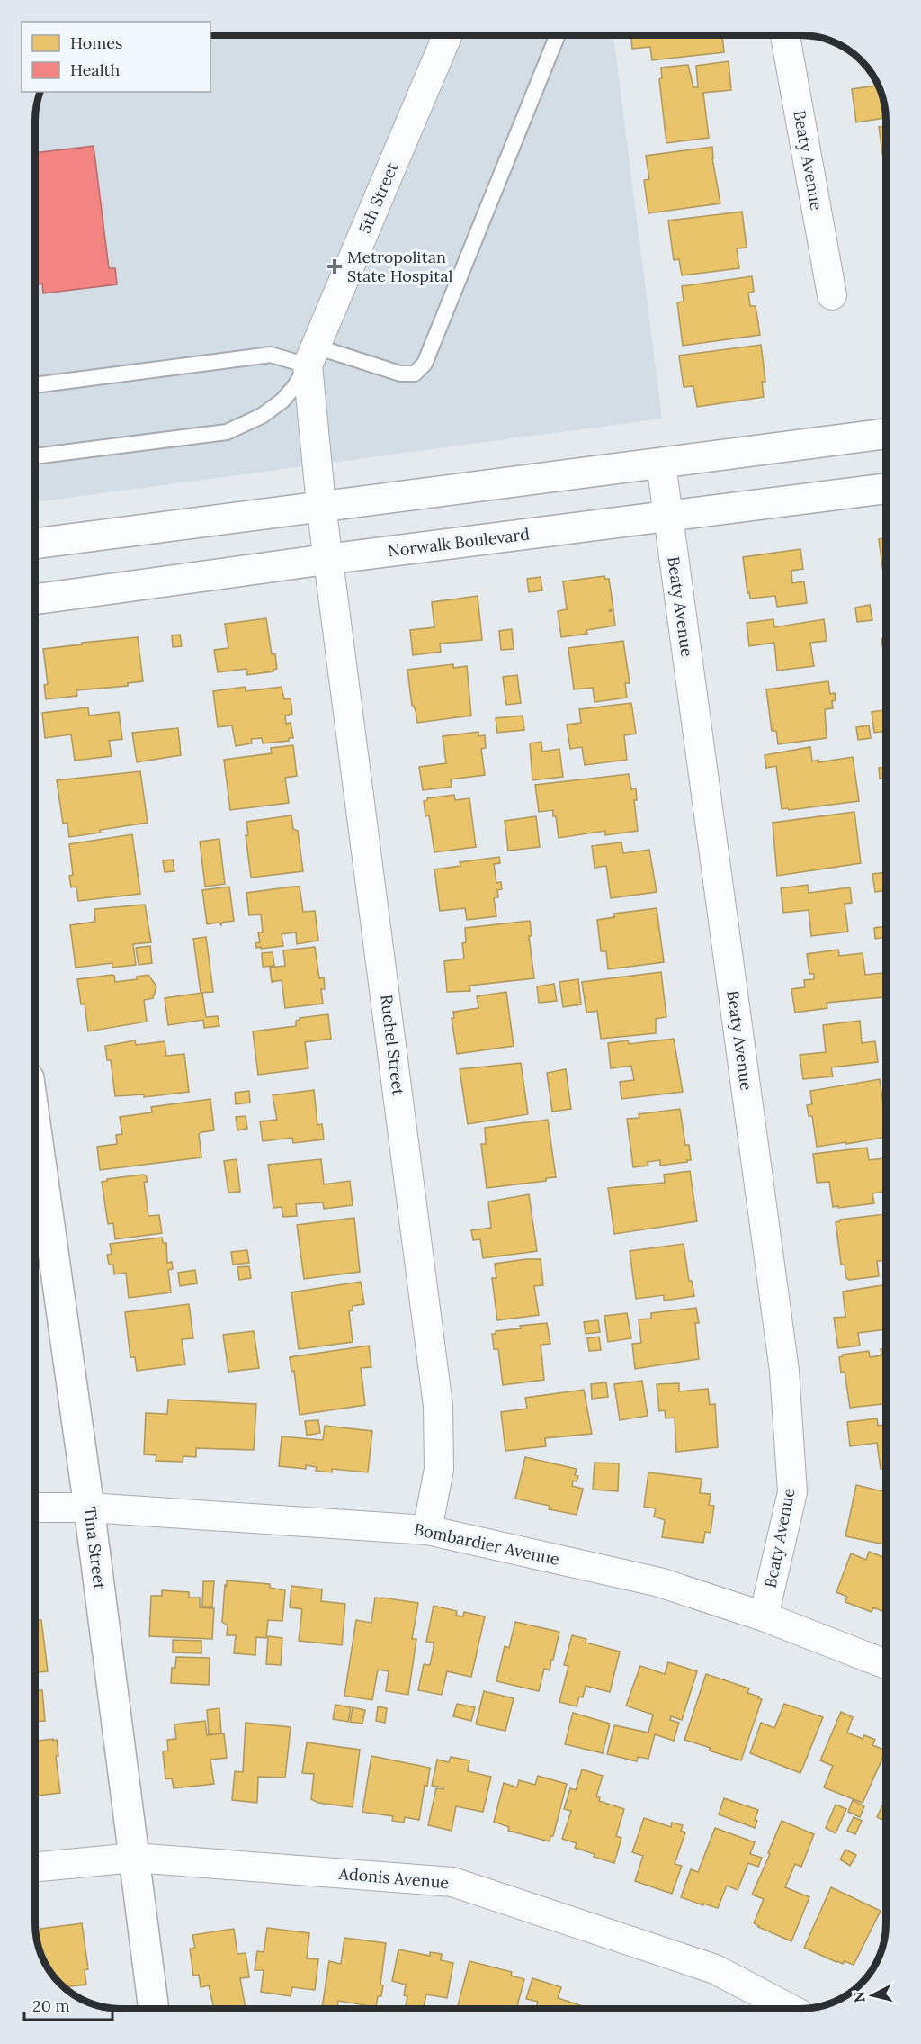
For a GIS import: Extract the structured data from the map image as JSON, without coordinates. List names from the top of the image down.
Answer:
{
  "streets": {
    "main road": ["Norwalk Boulevard", "Tina Street"],
    "street": [
      "Beaty Avenue",
      "5th Street",
      "Ruchel Street",
      "Bombardier Avenue",
      "Adonis Avenue"
    ]
  },
  "crossings": [
    ["Beaty Avenue", "Norwalk Boulevard"],
    ["Beaty Avenue", "Bombardier Avenue"],
    ["5th Street", "Norwalk Boulevard"],
    ["5th Street", "Ruchel Street"],
    ["Norwalk Boulevard", "Ruchel Street"],
    ["Ruchel Street", "Bombardier Avenue"],
    ["Bombardier Avenue", "Tina Street"],
    ["Tina Street", "Adonis Avenue"]
  ],
  "places": {
    "health": ["Metropolitan State Hospital"]
  },
  "legend": ["Homes", "Health"],
  "scale_bar": "20 m",
  "north": "left"
}
